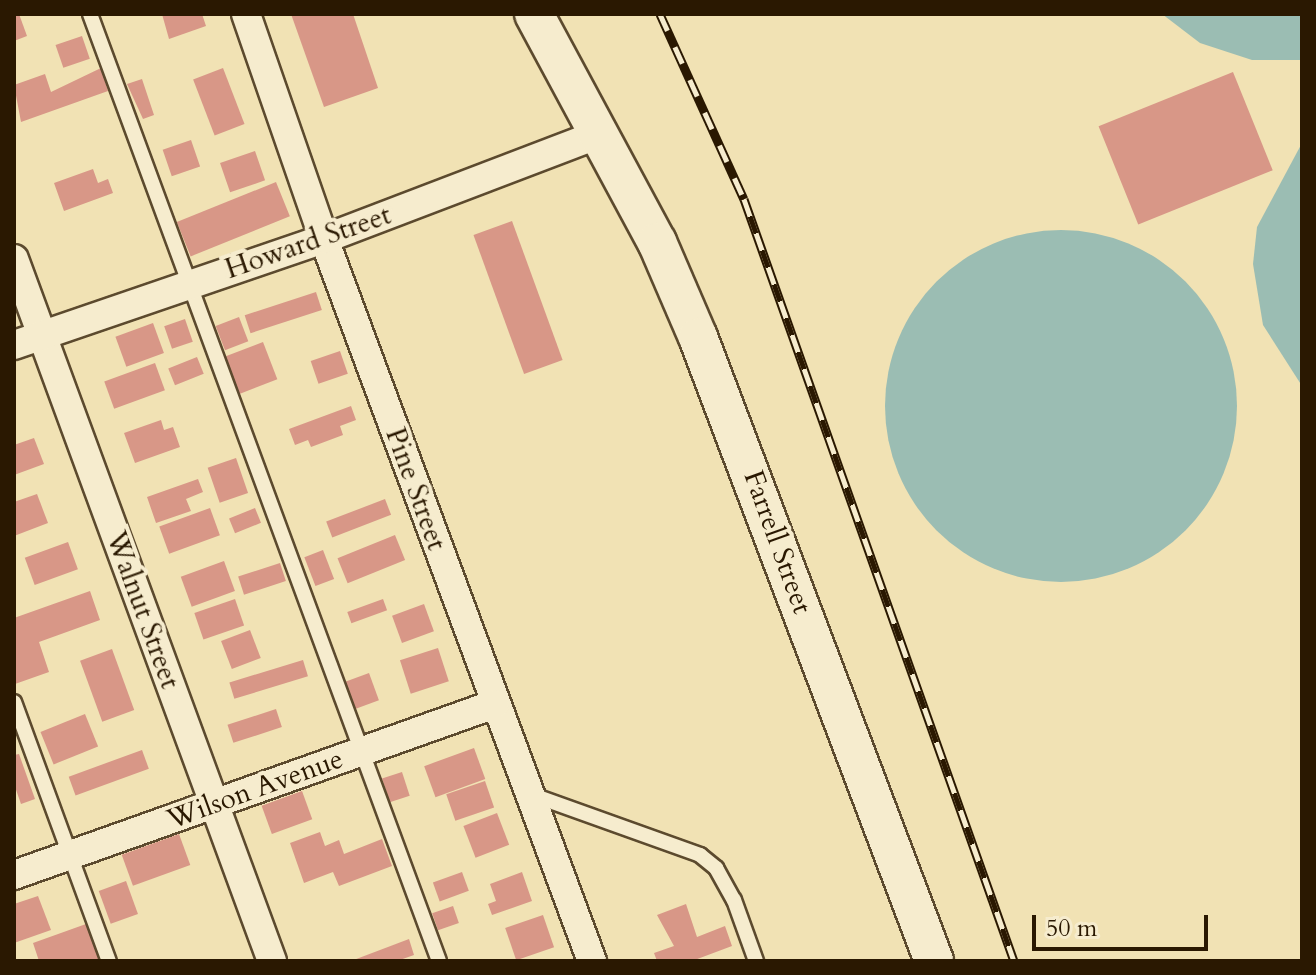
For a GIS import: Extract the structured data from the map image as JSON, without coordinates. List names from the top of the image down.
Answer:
{
  "streets": {
    "main road": ["Farrell Street"],
    "street": [
      "Howard Street",
      "Pine Street",
      "Walnut Street",
      "Wilson Avenue"
    ]
  },
  "crossings": [
    ["Howard Street", "Pine Street"],
    ["Howard Street", "Farrell Street"],
    ["Howard Street", "Walnut Street"],
    ["Pine Street", "Wilson Avenue"],
    ["Walnut Street", "Wilson Avenue"]
  ],
  "scale_bar": "50 m"
}
